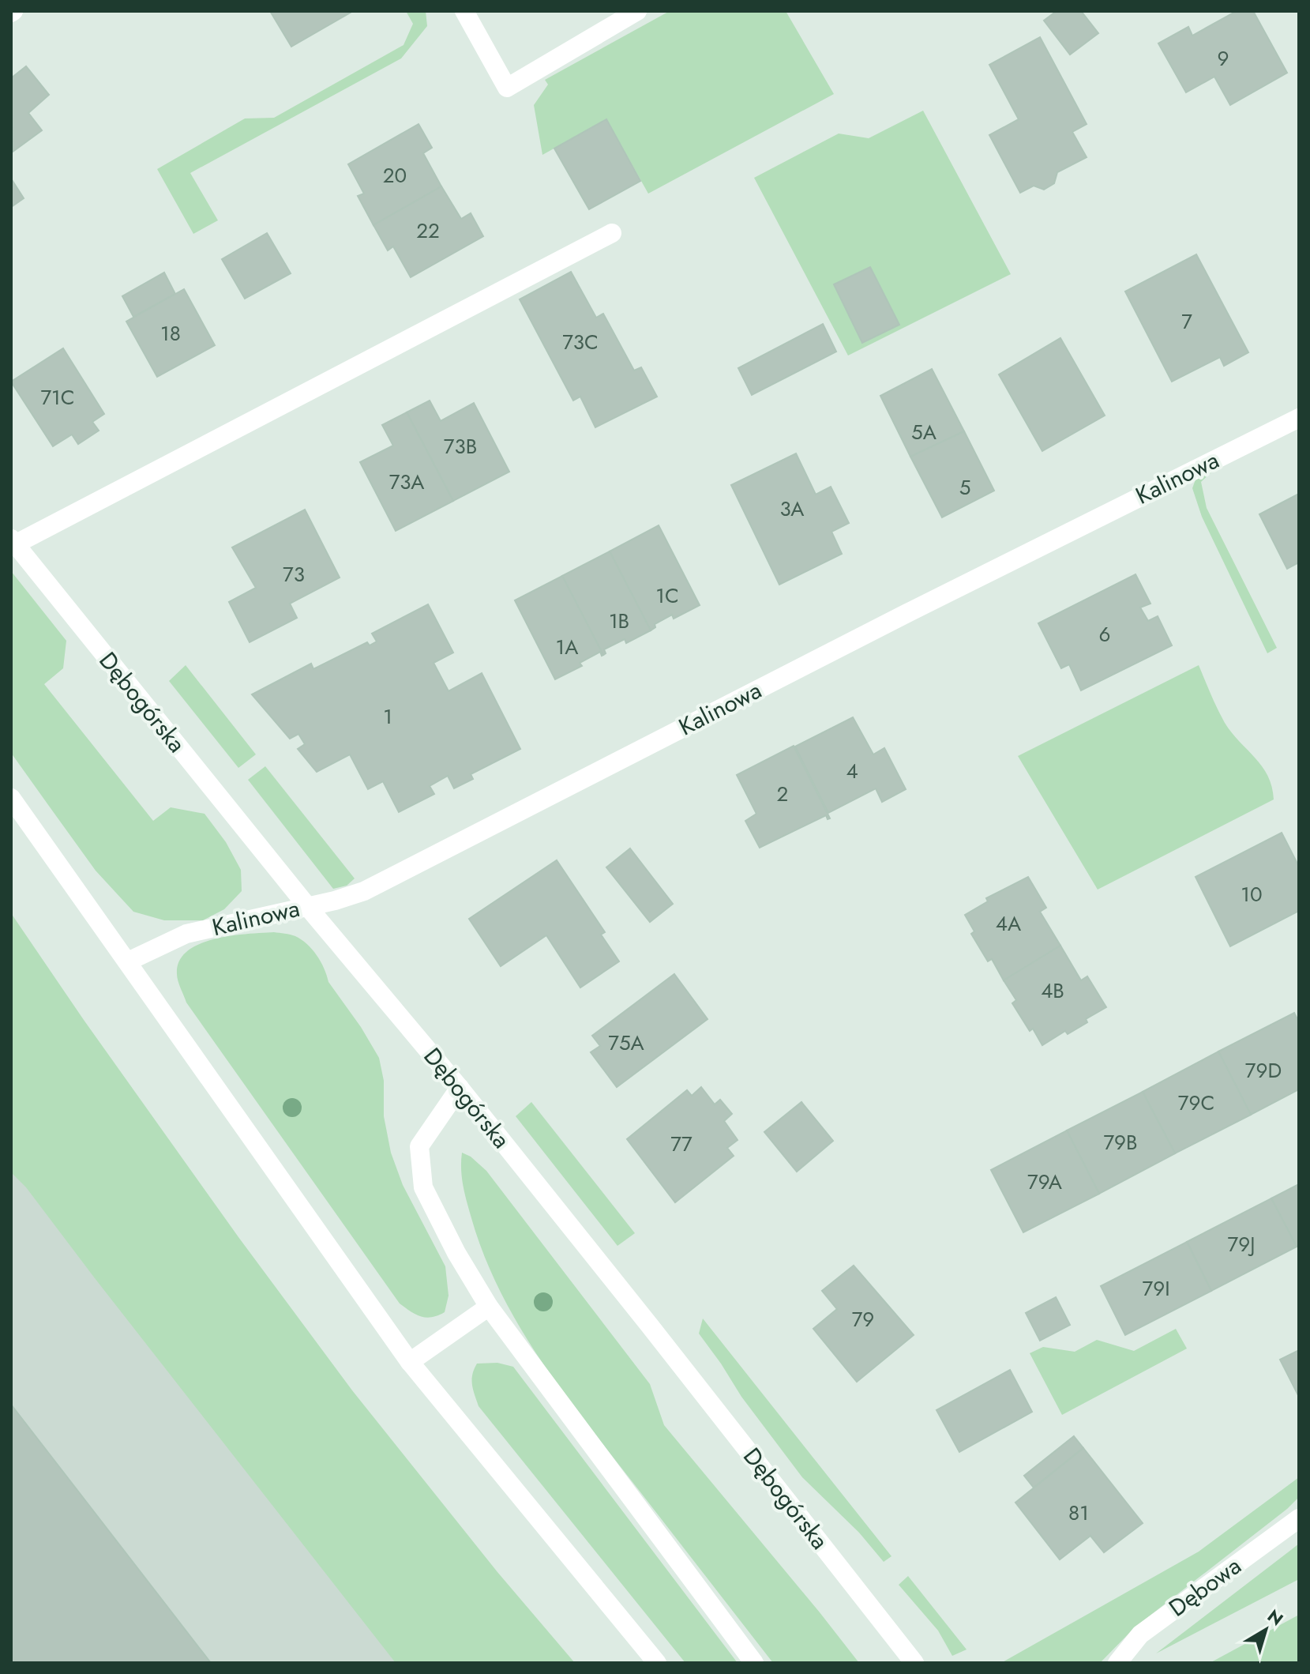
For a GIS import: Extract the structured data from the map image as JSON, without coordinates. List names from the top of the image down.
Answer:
{
  "streets": {
    "street": ["Kalinowa", "Dębogórska", "Dębowa"]
  },
  "crossings": [
    ["Kalinowa", "Dębogórska"]
  ],
  "house_numbers": [
    "9",
    "20",
    "22",
    "7",
    "18",
    "73C",
    "71C",
    "5A",
    "73B",
    "73A",
    "5",
    "3A",
    "73",
    "1C",
    "1B",
    "6",
    "1A",
    "1",
    "4",
    "2",
    "10",
    "4A",
    "4B",
    "75A",
    "79D",
    "79C",
    "79B",
    "77",
    "79A",
    "79J",
    "79I",
    "79",
    "81"
  ],
  "north": "top right"
}
